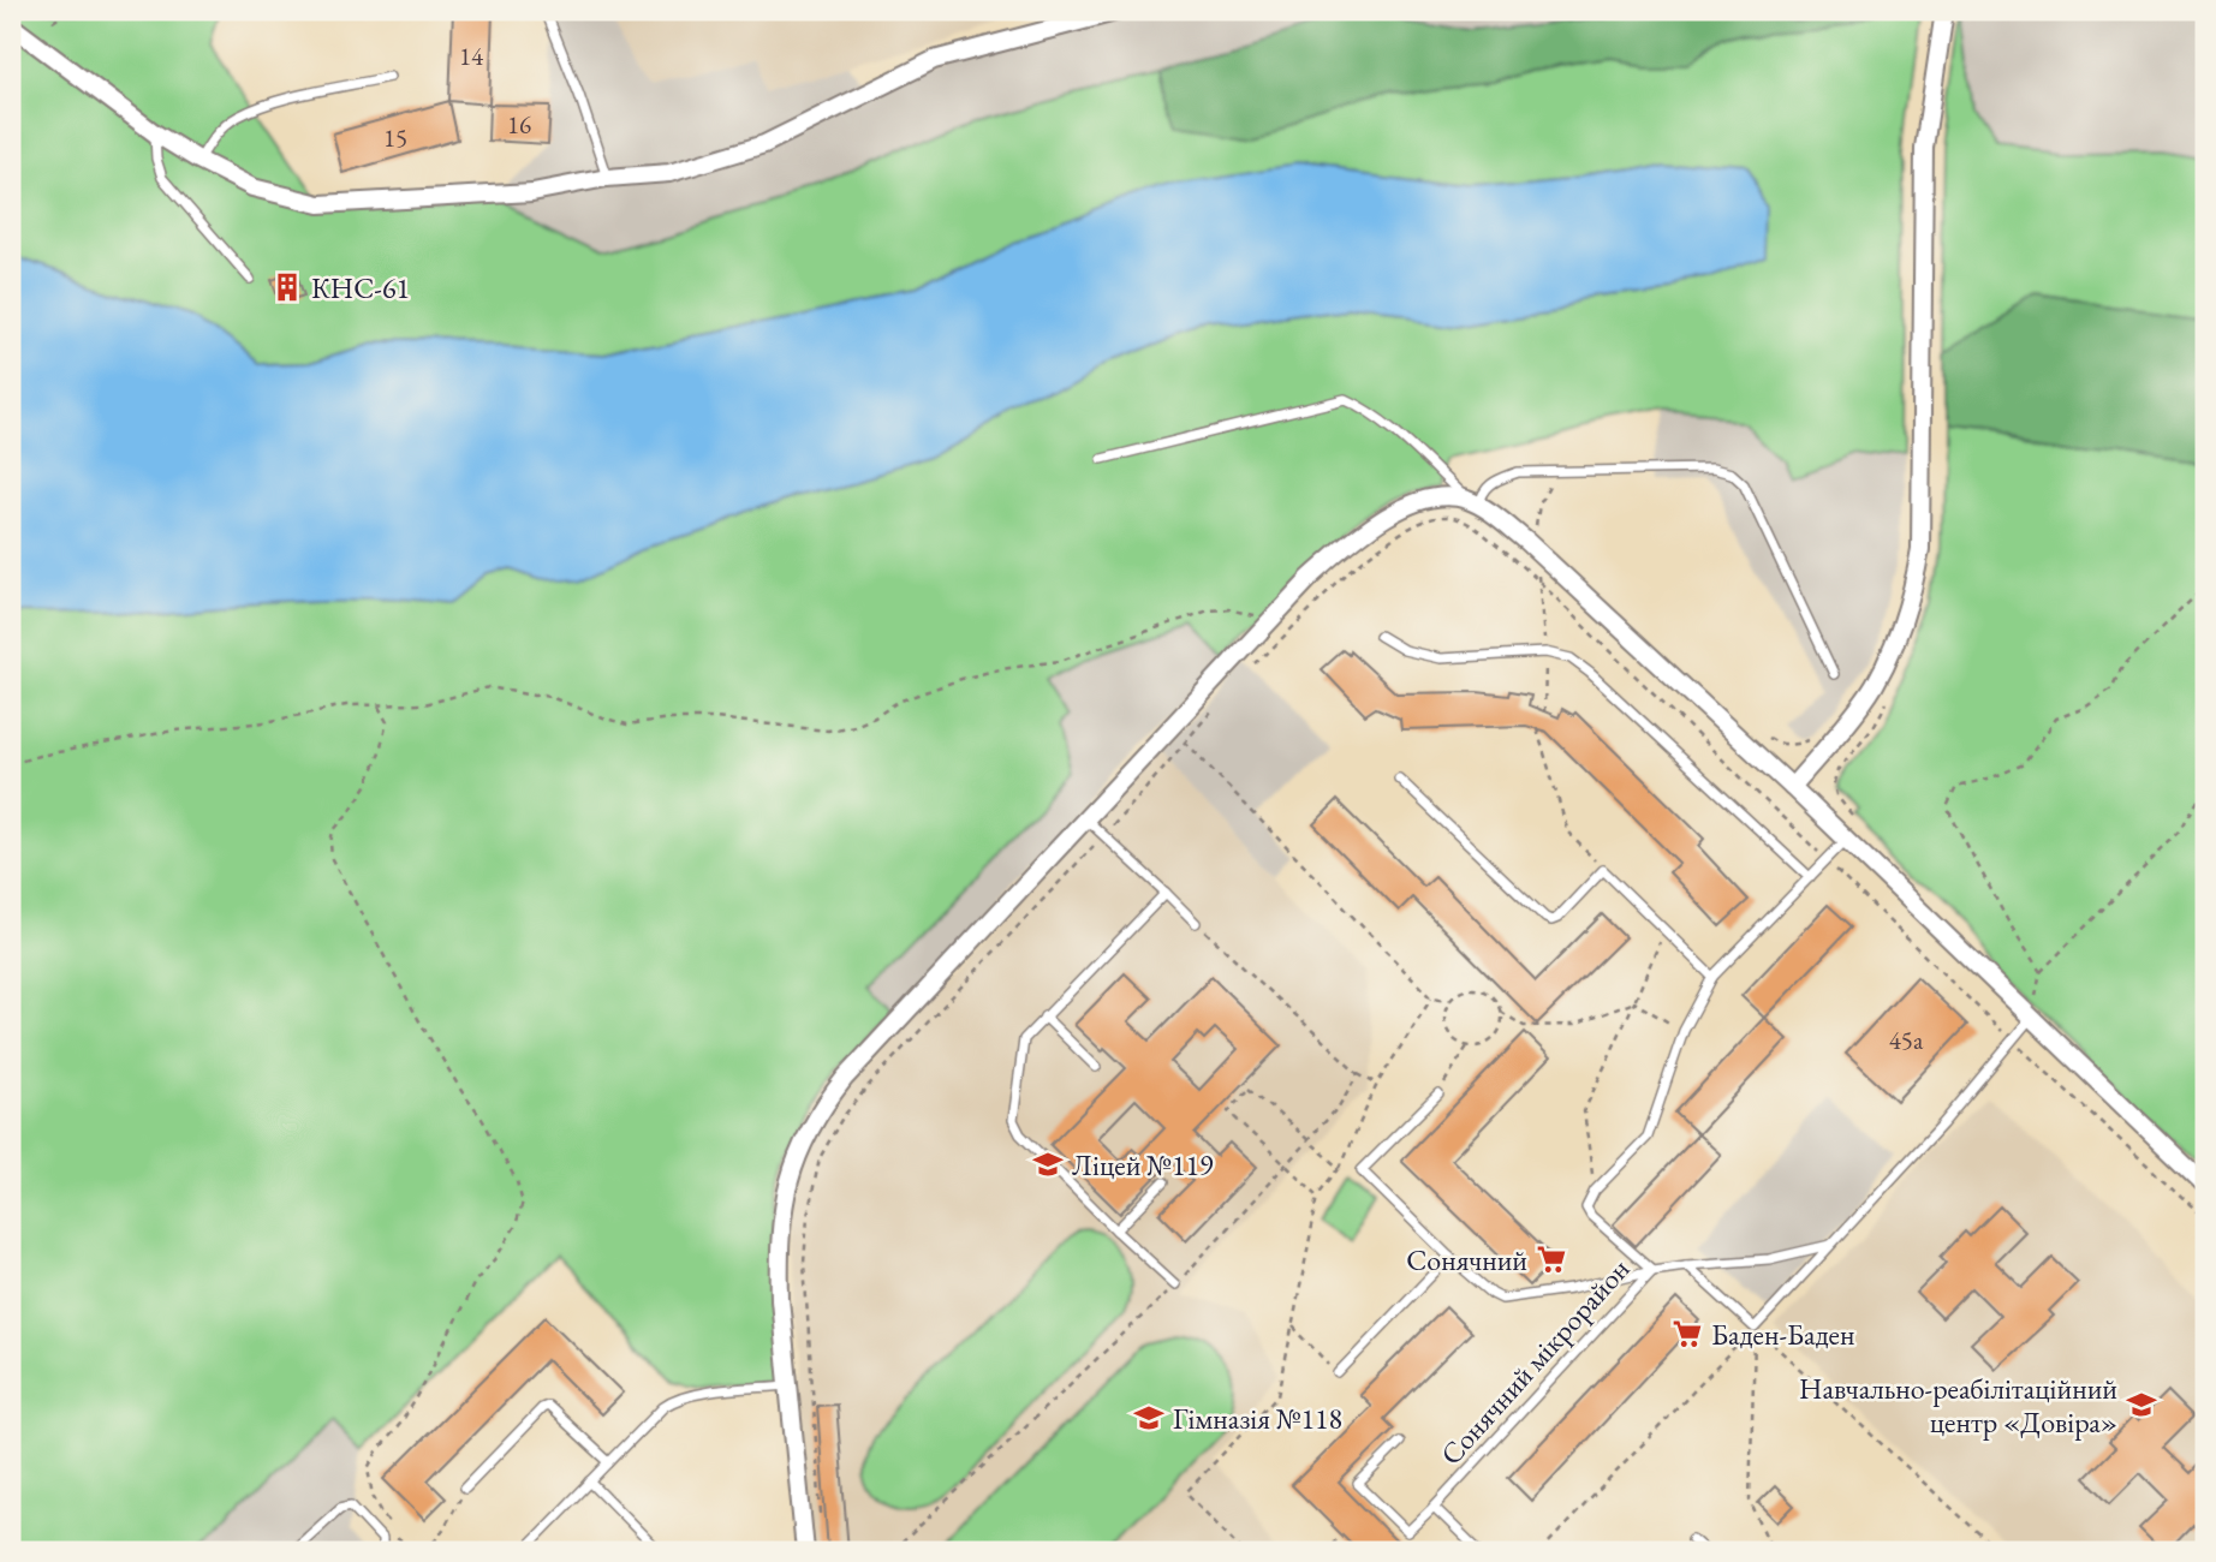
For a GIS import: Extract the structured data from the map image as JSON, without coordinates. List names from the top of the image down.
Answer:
{
  "streets": {
    "lane": ["Сонячний мікрорайон"]
  },
  "places": {
    "building": ["КНС-61"],
    "school or university": ["Ліцей №119", "Навчально-реабілітаційний центр «Довіра»", "Гімназія №118"],
    "supermarket": ["Сонячний", "Баден-Баден"]
  },
  "house_numbers": [
    "14",
    "16",
    "15",
    "45а"
  ]
}
